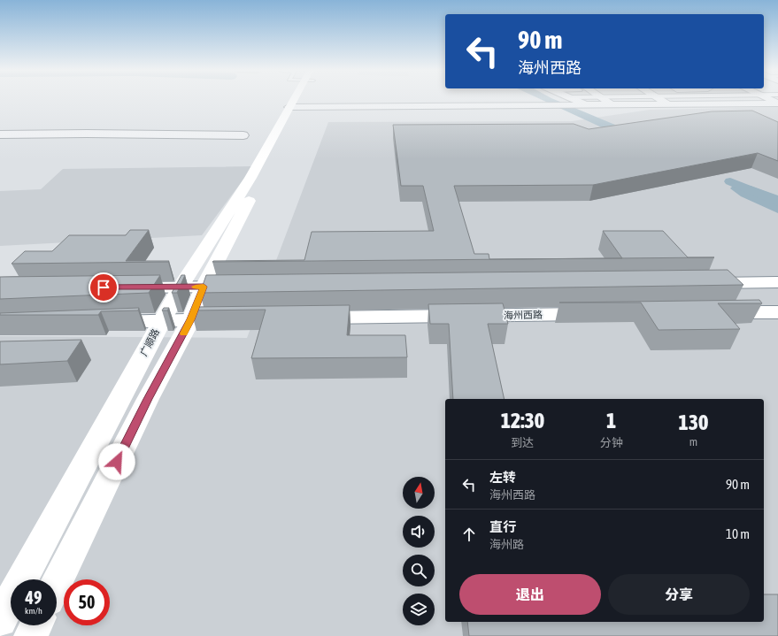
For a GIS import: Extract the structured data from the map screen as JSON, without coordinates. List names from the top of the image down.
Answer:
{
  "streets": {
    "main road": ["海州西路", "广顺路"]
  },
  "north": "top",
  "page": {
    "turn": ["90 m", "海州西路"],
    "eta": [
      "12:30",
      "到达",
      "1",
      "分钟",
      "130",
      "m"
    ],
    "list": [
      {
        "name": "左转",
        "note": "海州西路",
        "value": "90 m"
      },
      {
        "name": "直行",
        "note": "海州路",
        "value": "10 m"
      }
    ],
    "buttons": ["退出", "分享"],
    "speed": "49 km/h",
    "limit": "50"
  }
}
